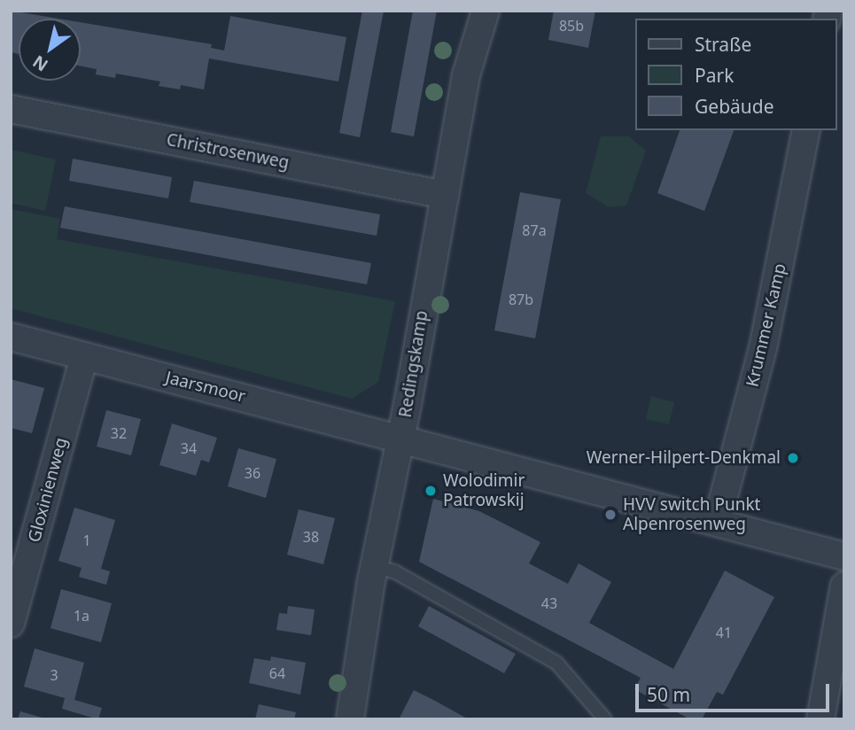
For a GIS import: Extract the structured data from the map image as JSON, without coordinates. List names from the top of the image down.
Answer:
{
  "streets": {
    "street": [
      "Christrosenweg",
      "Krummer Kamp",
      "Redingskamp",
      "Jaarsmoor",
      "Gloxinienweg"
    ]
  },
  "crossings": [
    ["Christrosenweg", "Redingskamp"],
    ["Krummer Kamp", "Jaarsmoor"],
    ["Redingskamp", "Jaarsmoor"],
    ["Jaarsmoor", "Gloxinienweg"]
  ],
  "places": ["Werner-Hilpert-Denkmal", "Wolodimir Patrowskij", "HVV switch Punkt Alpenrosenweg"],
  "house_numbers": [
    "85b",
    "87a",
    "87b",
    "32",
    "34",
    "36",
    "38",
    "1",
    "43",
    "1a",
    "41",
    "64",
    "3"
  ],
  "legend": ["Straße", "Park", "Gebäude"],
  "scale_bar": "50 m",
  "north": "bottom left"
}
